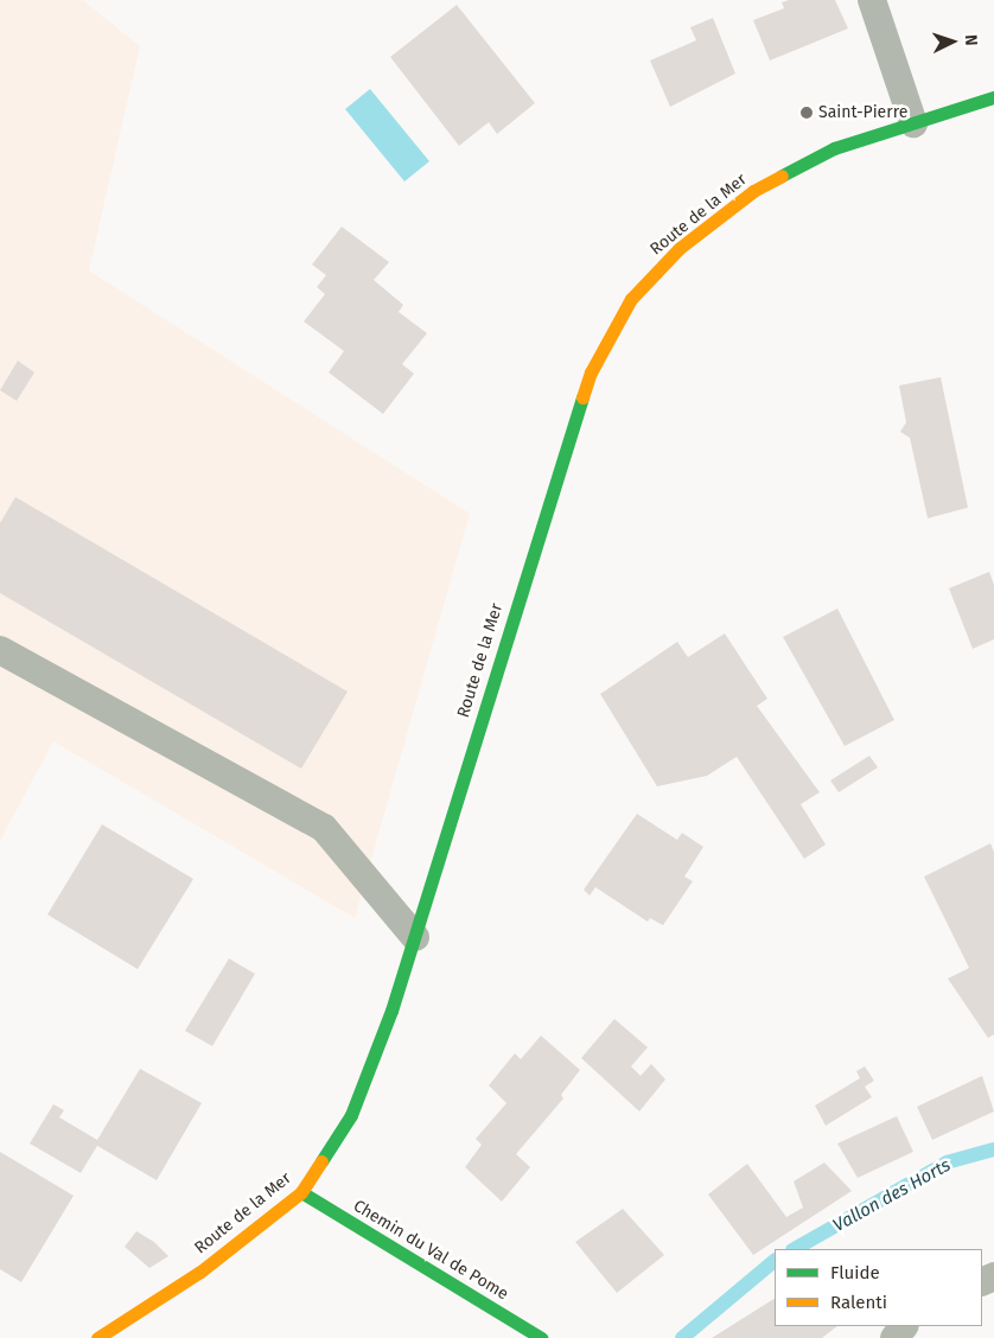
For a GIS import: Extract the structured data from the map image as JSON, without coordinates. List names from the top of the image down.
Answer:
{
  "streets": {
    "main road": ["Route de la Mer", "Chemin du Val de Pome"]
  },
  "crossings": [
    ["Route de la Mer", "Chemin du Val de Pome"]
  ],
  "water": ["Vallon des Horts"],
  "places": ["Saint-Pierre"],
  "legend": ["Fluide", "Ralenti"],
  "north": "right"
}
